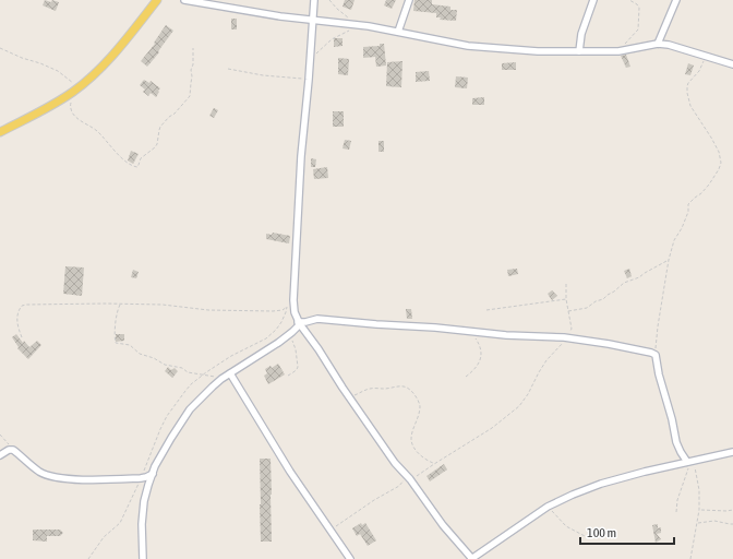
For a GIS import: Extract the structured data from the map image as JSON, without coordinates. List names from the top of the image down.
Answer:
{
  "scale_bar": "100 m"
}
